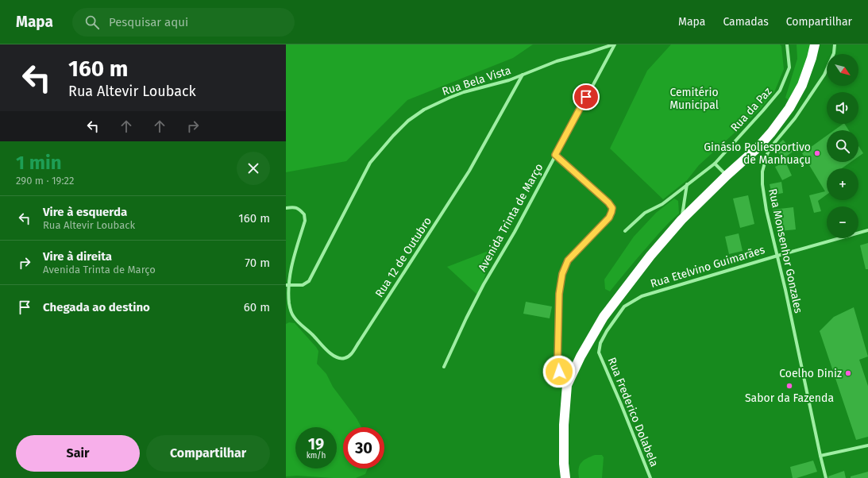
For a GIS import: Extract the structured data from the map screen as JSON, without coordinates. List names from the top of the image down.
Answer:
{
  "streets": {
    "street": [
      "Rua Bela Vista",
      "Rua da Paz",
      "Avenida Trinta de Março",
      "Rua Monsenhor Gonzales",
      "Rua 12 de Outubro",
      "Rua Etelvino Guimarães",
      "Rua Frederico Dolabela"
    ]
  },
  "crossings": [
    ["Rua Bela Vista", "Avenida Trinta de Março"],
    ["Rua Bela Vista", "Rua 12 de Outubro"],
    ["Rua Monsenhor Gonzales", "Rua Etelvino Guimarães"],
    ["Rua Etelvino Guimarães", "Rua Frederico Dolabela"]
  ],
  "parks": ["Cemitério Municipal"],
  "places": ["Ginásio Poliesportivo de Manhuaçu", "Coelho Diniz", "Sabor da Fazenda"],
  "north": "bottom right",
  "page": {
    "header": "Mapa",
    "search": "Pesquisar aqui",
    "nav": ["Mapa", "Camadas", "Compartilhar"],
    "turn": ["160 m", "Rua Altevir Louback"],
    "map_buttons": ["+", "−"],
    "heading": ["1 min", "290 m · 19:22"],
    "list": [
      {
        "name": "Vire à esquerda",
        "note": "Rua Altevir Louback",
        "value": "160 m"
      },
      {
        "name": "Vire à direita",
        "note": "Avenida Trinta de Março",
        "value": "70 m"
      },
      {
        "name": "Chegada ao destino",
        "value": "60 m"
      }
    ],
    "speed": "19 km/h",
    "limit": "30",
    "buttons": ["Sair", "Compartilhar"]
  }
}
